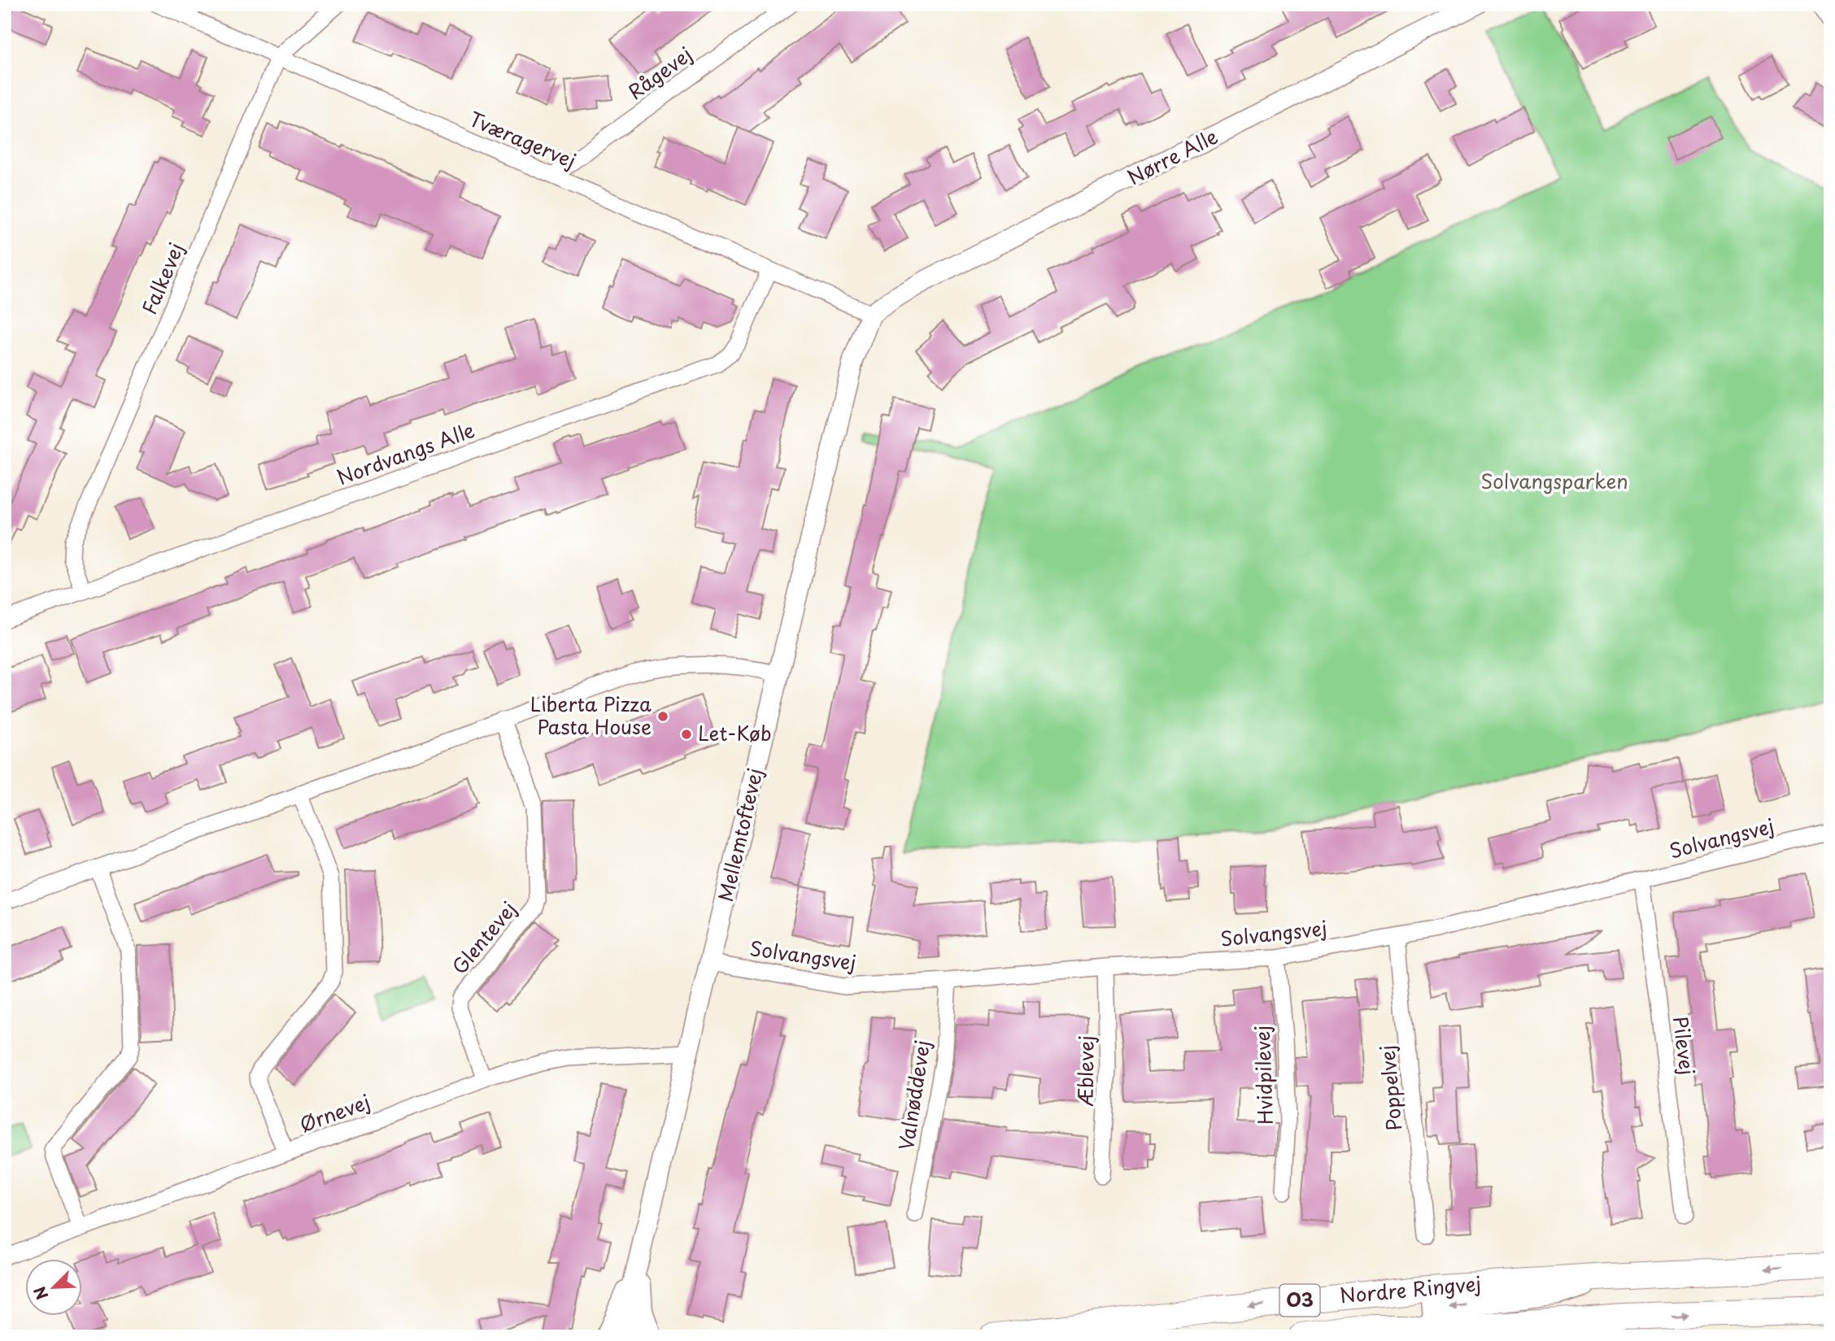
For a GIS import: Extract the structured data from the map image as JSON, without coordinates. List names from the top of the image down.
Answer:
{
  "streets": {
    "main road": ["Nordre Ringvej", "O3"],
    "street": [
      "Rågevej",
      "Tværagervej",
      "Nørre Alle",
      "Falkevej",
      "Nordvangs Alle",
      "Mellemtoftevej",
      "Solvangsvej",
      "Glentevej",
      "Pilevej",
      "Æblevej",
      "Hvidpilevej",
      "Poppelvej",
      "Valnøddevej",
      "Ørnevej"
    ]
  },
  "crossings": [
    ["Rågevej", "Tværagervej"],
    ["Tværagervej", "Nørre Alle"],
    ["Tværagervej", "Falkevej"],
    ["Tværagervej", "Nordvangs Alle"],
    ["Tværagervej", "Mellemtoftevej"],
    ["Nørre Alle", "Mellemtoftevej"],
    ["Falkevej", "Nordvangs Alle"],
    ["Mellemtoftevej", "Solvangsvej"],
    ["Mellemtoftevej", "Ørnevej"],
    ["Solvangsvej", "Pilevej"],
    ["Solvangsvej", "Æblevej"],
    ["Solvangsvej", "Hvidpilevej"],
    ["Solvangsvej", "Poppelvej"],
    ["Solvangsvej", "Valnøddevej"],
    ["Glentevej", "Ørnevej"]
  ],
  "parks": ["Solvangsparken"],
  "places": ["Liberta Pizza Pasta House", "Let-Køb"],
  "north": "bottom left"
}
